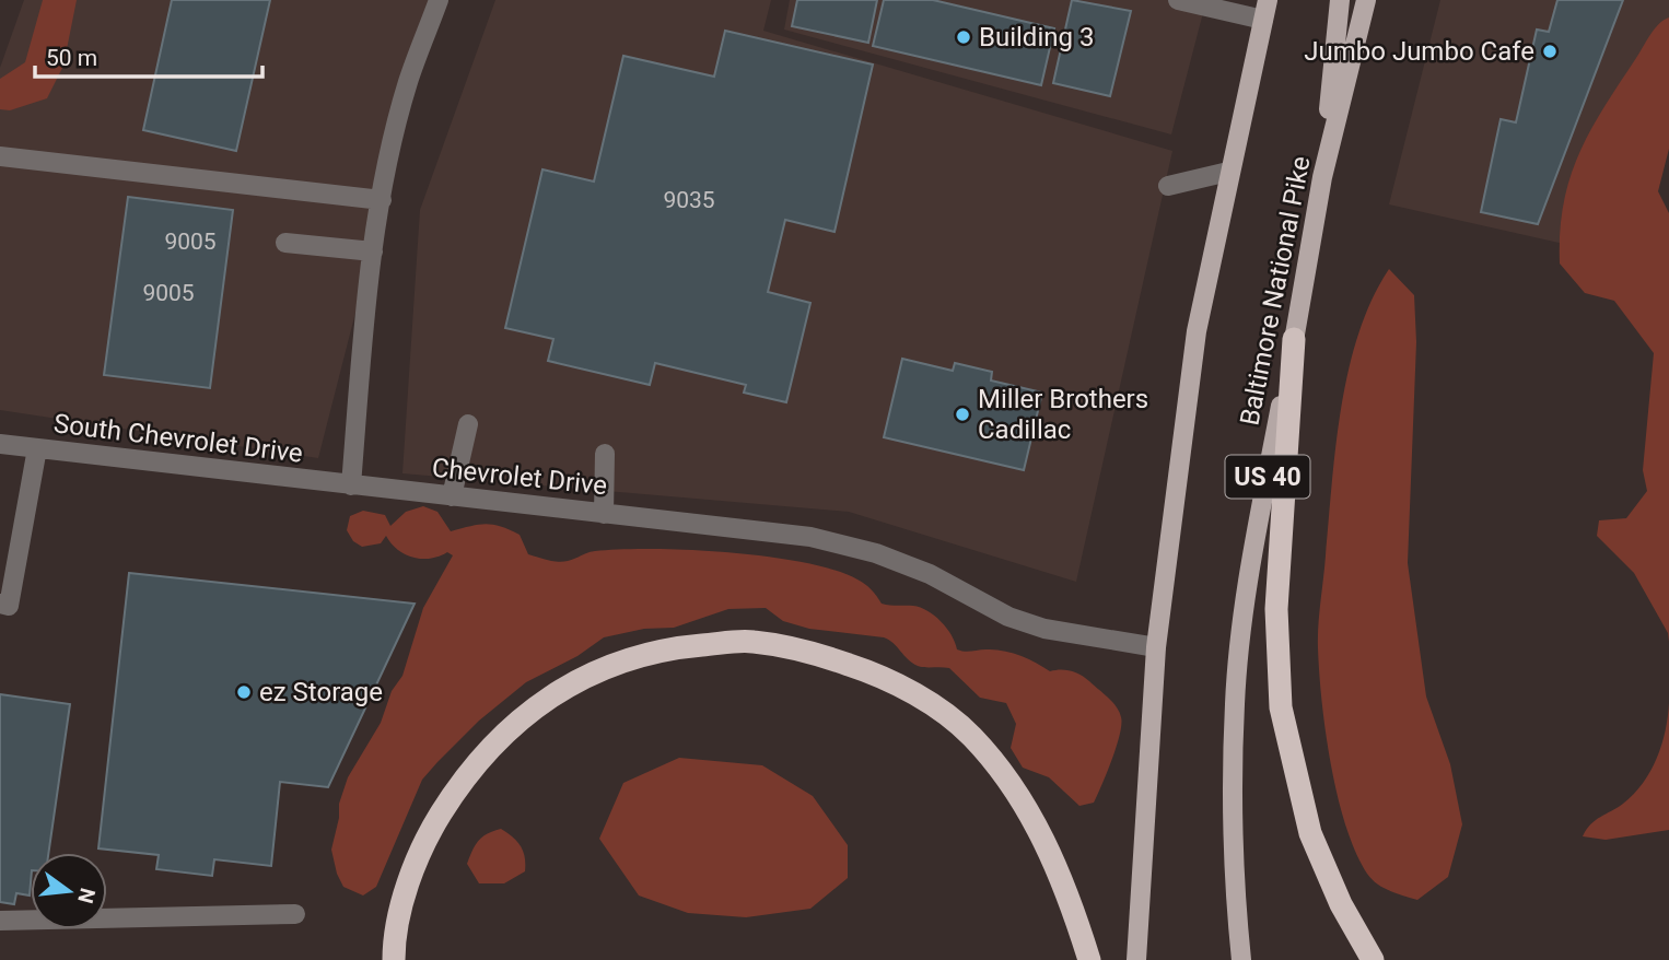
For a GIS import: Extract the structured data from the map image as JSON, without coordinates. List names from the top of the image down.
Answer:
{
  "streets": {
    "main road": ["Baltimore National Pike", "US 40"],
    "street": ["South Chevrolet Drive", "Chevrolet Drive"]
  },
  "crossings": [
    ["South Chevrolet Drive", "Chevrolet Drive"]
  ],
  "places": [
    "Building 3",
    "Jumbo Jumbo Cafe",
    "Miller Brothers Cadillac",
    "ez Storage"
  ],
  "house_numbers": ["9035", "9005", "9005"],
  "scale_bar": "50 m",
  "north": "right"
}
